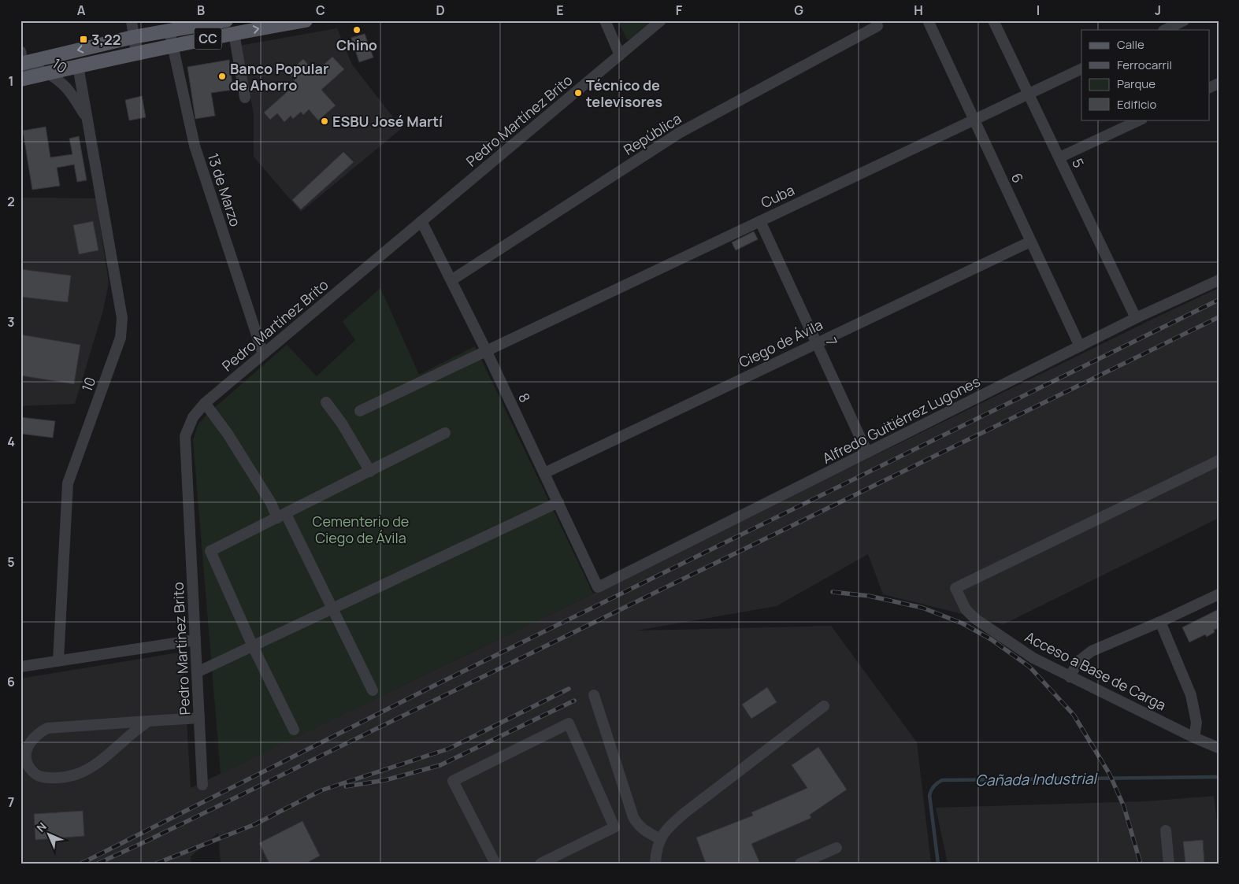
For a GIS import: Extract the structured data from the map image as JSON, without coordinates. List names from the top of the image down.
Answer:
{
  "streets": {
    "main road": ["CC"],
    "street": [
      "10",
      "Pedro Martínez Brito",
      "República",
      "5",
      "6",
      "13 de Marzo",
      "Cuba",
      "7",
      "Ciego de Ávila",
      "8",
      "Alfredo Guitiérrez Lugones",
      "Acceso a Base de Carga"
    ]
  },
  "crossings": [
    ["CC", "10"],
    ["CC", "13 de Marzo"],
    ["Pedro Martínez Brito", "13 de Marzo"],
    ["Pedro Martínez Brito", "8"],
    ["República", "8"],
    ["5", "Cuba"],
    ["5", "Alfredo Guitiérrez Lugones"],
    ["6", "Cuba"],
    ["6", "Ciego de Ávila"],
    ["6", "Alfredo Guitiérrez Lugones"],
    ["Cuba", "7"],
    ["Cuba", "8"],
    ["7", "Ciego de Ávila"],
    ["7", "Alfredo Guitiérrez Lugones"],
    ["Ciego de Ávila", "8"],
    ["8", "Alfredo Guitiérrez Lugones"]
  ],
  "water": ["Cañada Industrial"],
  "parks": ["Cementerio de Ciego de Ávila"],
  "places": {
    "other": [
      "Chino",
      "Banco Popular de Ahorro",
      "Técnico de televisores",
      "ESBU José Martí"
    ],
    "transit": ["3,22"]
  },
  "legend": [
    "Calle",
    "Ferrocarril",
    "Parque",
    "Edificio"
  ],
  "north": "top left",
  "grid": {
    "columns": [
      "A",
      "B",
      "C",
      "D",
      "E",
      "F",
      "G",
      "H",
      "I",
      "J"
    ],
    "rows": [
      "1",
      "2",
      "3",
      "4",
      "5",
      "6",
      "7"
    ]
  }
}
